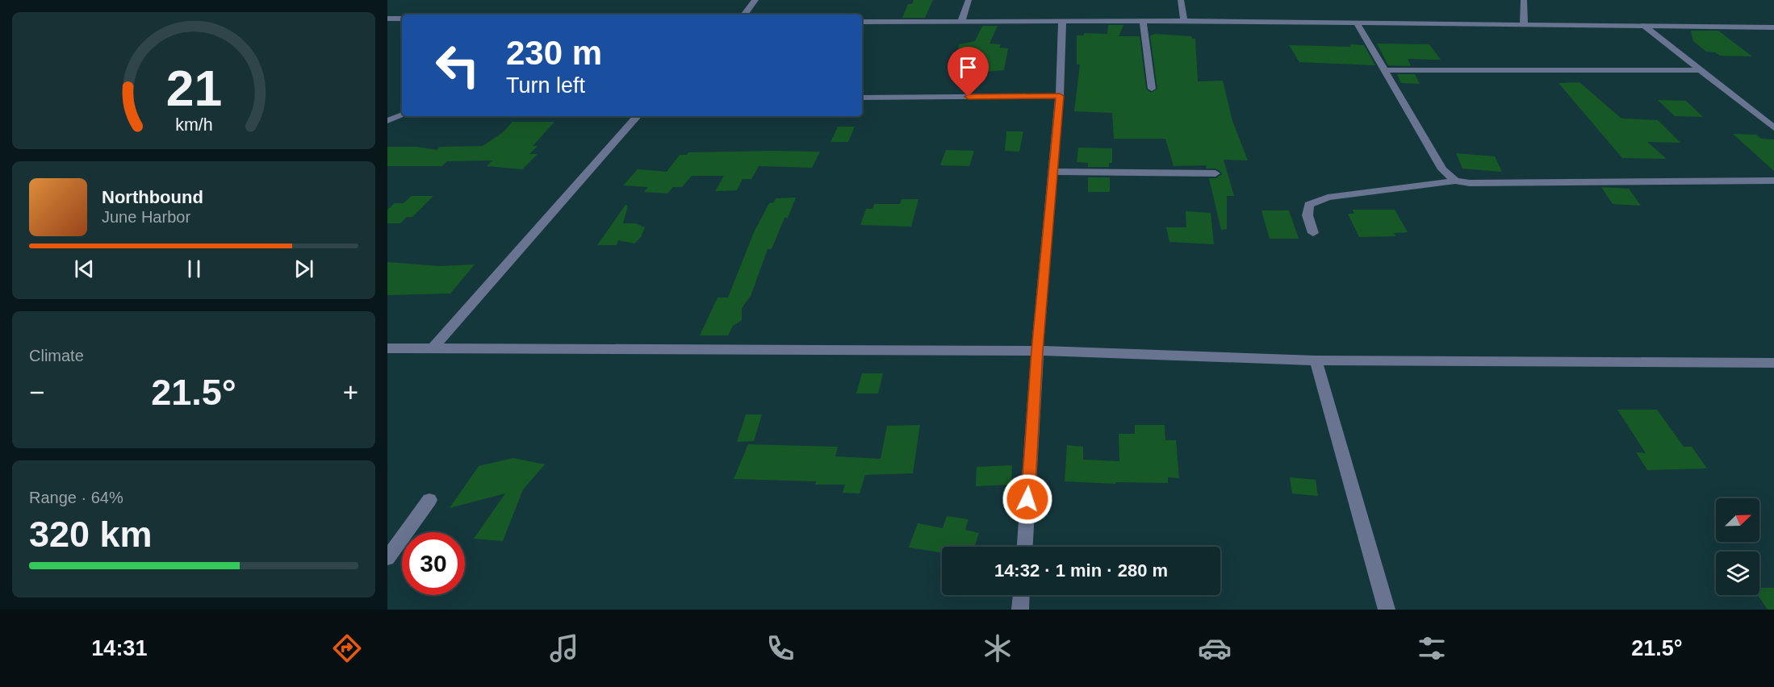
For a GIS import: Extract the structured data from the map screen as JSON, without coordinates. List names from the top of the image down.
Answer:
{
  "north": "top right",
  "page": {
    "turn": ["230 m", "Turn left"],
    "song": ["Northbound", "June Harbor"],
    "tile": [
      "Climate",
      ["Range · 64%", "320 km"]
    ],
    "heat": ["−", "21.5°", "+"],
    "limit": "30",
    "trip": "14:32 · 1 min · 280 m",
    "tabs": ["14:31", "21.5°"],
    "gauge": ["21", "km/h"]
  }
}
